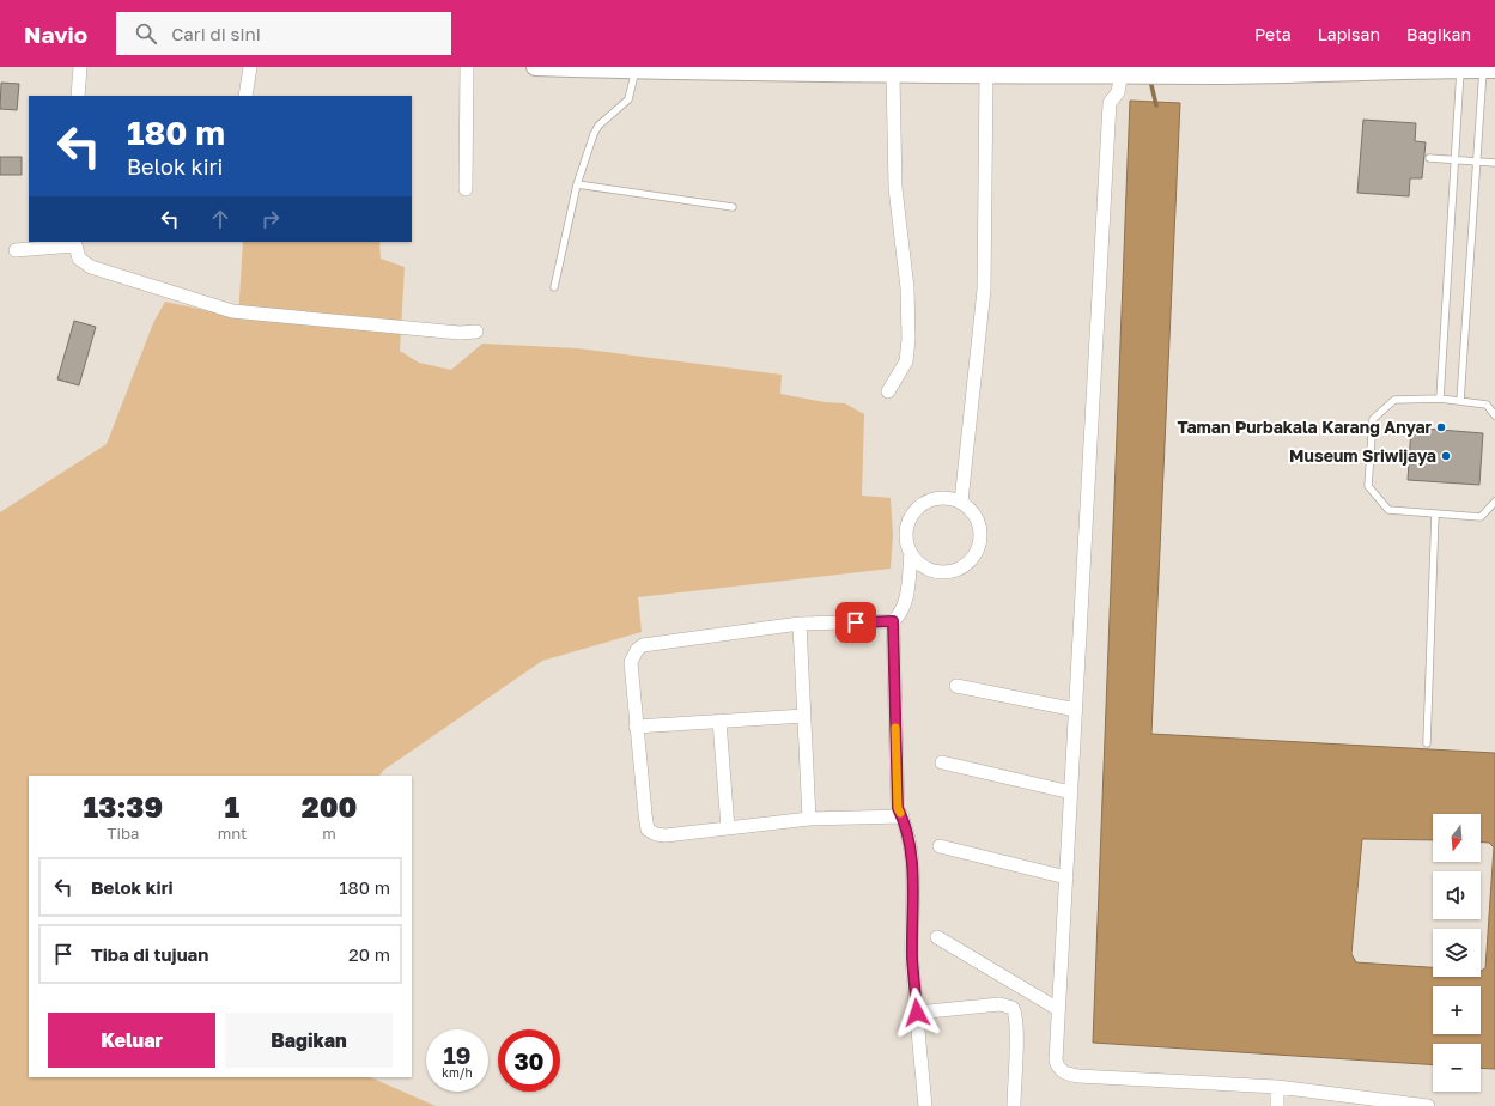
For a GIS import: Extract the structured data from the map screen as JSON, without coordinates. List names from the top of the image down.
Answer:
{
  "places": ["Taman Purbakala Karang Anyar", "Museum Sriwijaya"],
  "north": "bottom",
  "page": {
    "header": "Navio",
    "search": "Cari di sini",
    "nav": ["Peta", "Lapisan", "Bagikan"],
    "turn": ["180 m", "Belok kiri"],
    "eta": [
      "13:39",
      "Tiba",
      "1",
      "mnt",
      "200",
      "m"
    ],
    "map_buttons": ["+", "−"],
    "list": [
      {
        "name": "Belok kiri",
        "value": "180 m"
      },
      {
        "name": "Tiba di tujuan",
        "value": "20 m"
      }
    ],
    "buttons": ["Keluar", "Bagikan"],
    "speed": "19 km/h",
    "limit": "30"
  }
}
